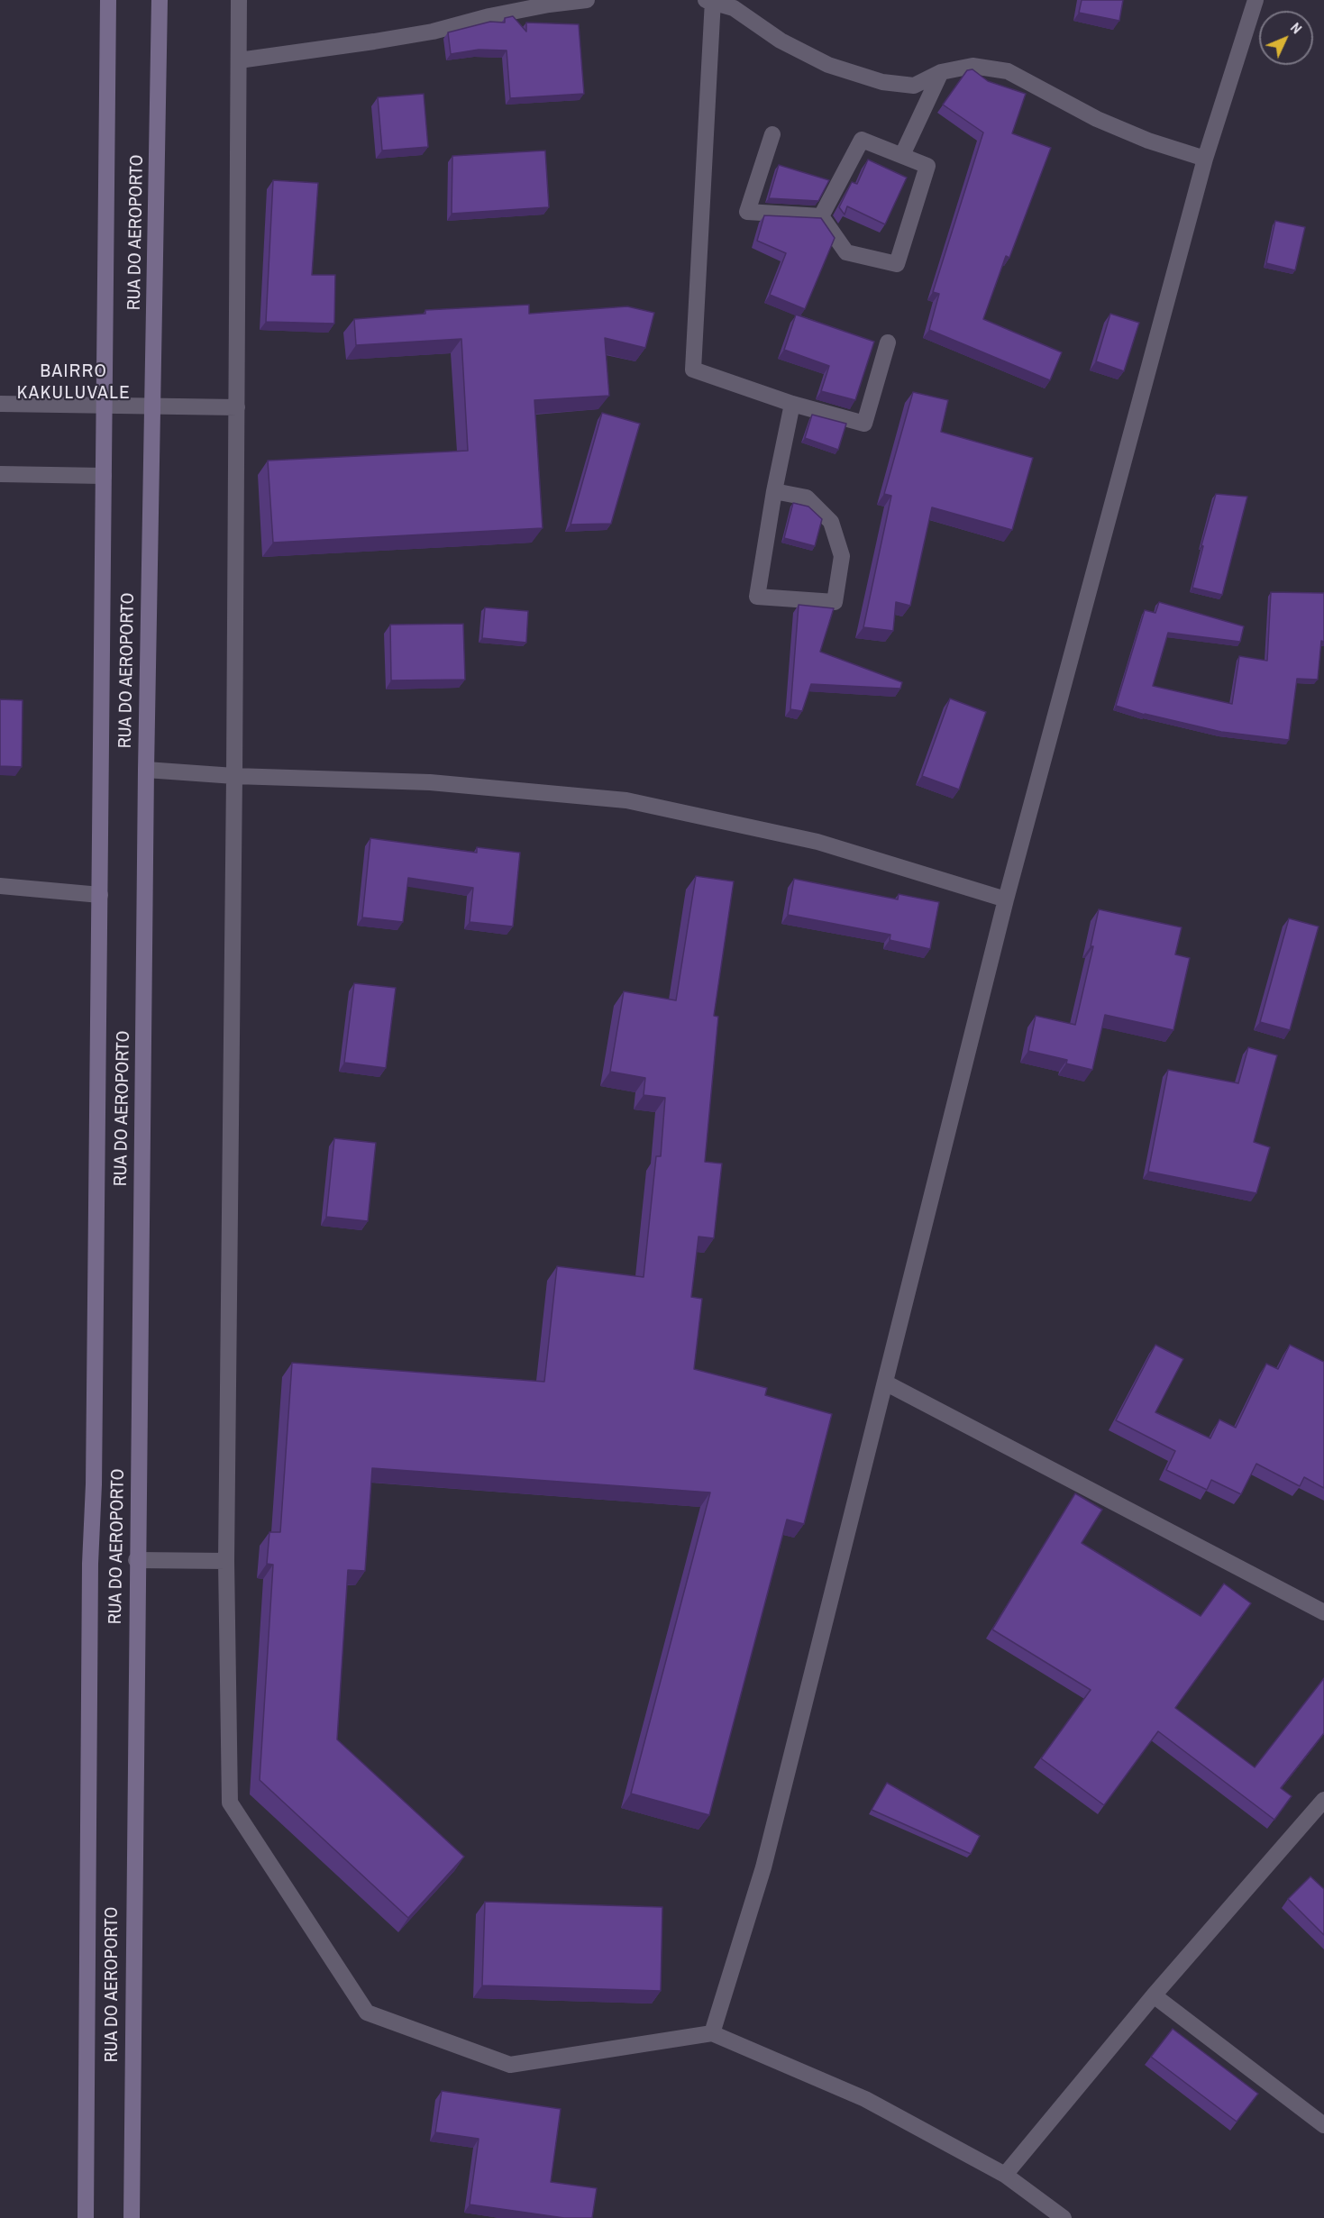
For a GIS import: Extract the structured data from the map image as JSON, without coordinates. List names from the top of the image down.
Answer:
{
  "streets": {
    "main road": ["RUA DO AEROPORTO"]
  },
  "districts": ["BAIRRO KAKULUVALE"],
  "north": "top right"
}
